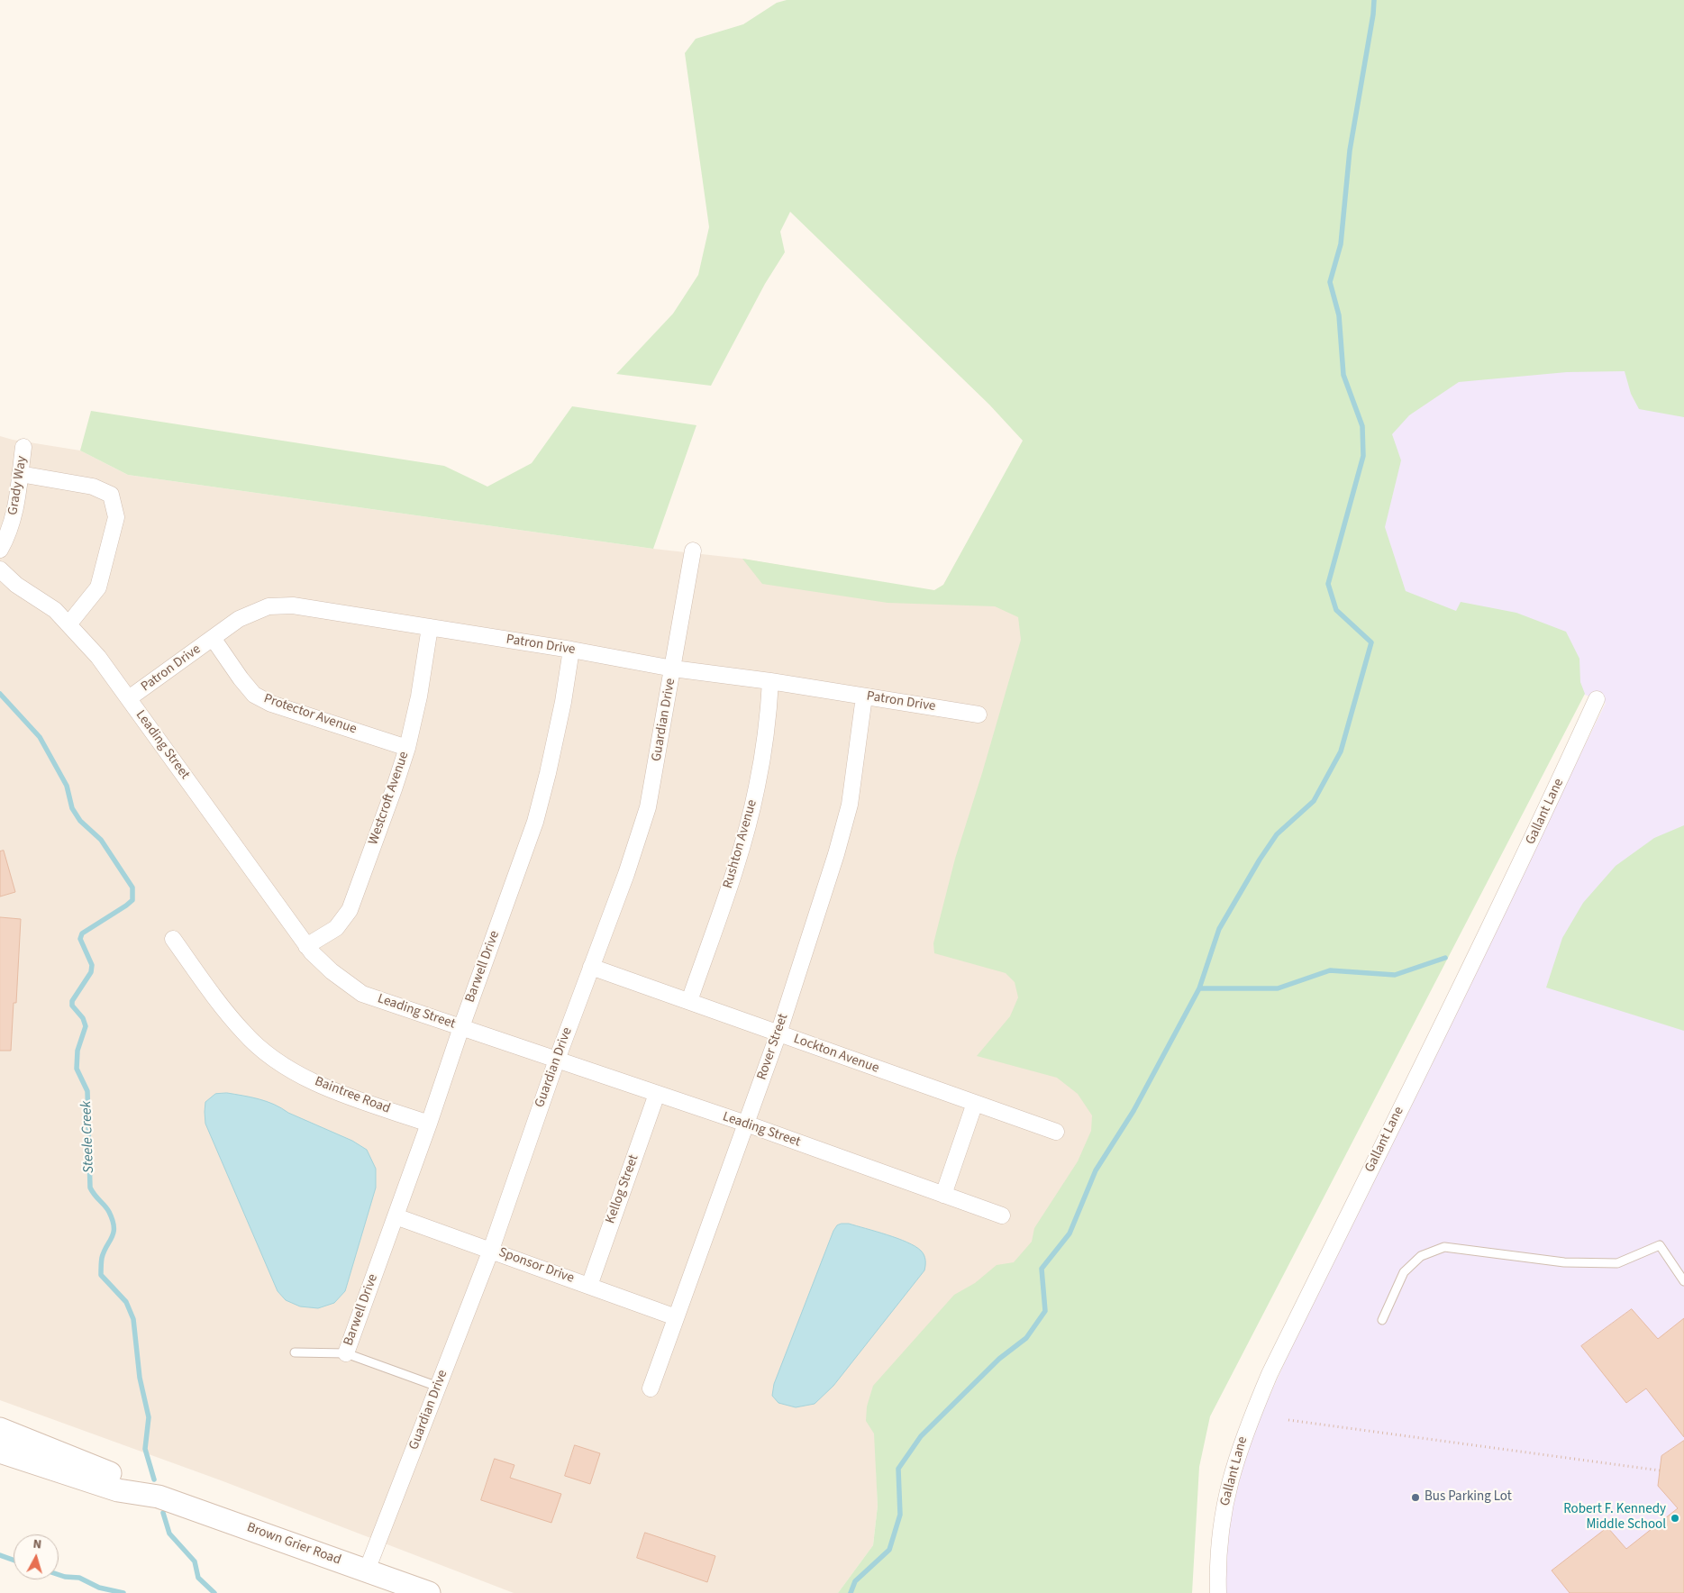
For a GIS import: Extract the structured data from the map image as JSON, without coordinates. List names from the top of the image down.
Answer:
{
  "streets": {
    "main road": ["Brown Grier Road"],
    "street": [
      "Grady Way",
      "Patron Drive",
      "Protector Avenue",
      "Guardian Drive",
      "Leading Street",
      "Westcroft Avenue",
      "Gallant Lane",
      "Rushton Avenue",
      "Barwell Drive",
      "Rover Street",
      "Lockton Avenue",
      "Baintree Road",
      "Kellog Street",
      "Sponsor Drive"
    ]
  },
  "crossings": [
    ["Patron Drive", "Protector Avenue"],
    ["Patron Drive", "Guardian Drive"],
    ["Patron Drive", "Leading Street"],
    ["Patron Drive", "Westcroft Avenue"],
    ["Patron Drive", "Rushton Avenue"],
    ["Patron Drive", "Barwell Drive"],
    ["Patron Drive", "Rover Street"],
    ["Protector Avenue", "Westcroft Avenue"],
    ["Guardian Drive", "Leading Street"],
    ["Guardian Drive", "Lockton Avenue"],
    ["Guardian Drive", "Sponsor Drive"],
    ["Guardian Drive", "Brown Grier Road"],
    ["Leading Street", "Westcroft Avenue"],
    ["Leading Street", "Barwell Drive"],
    ["Leading Street", "Rover Street"],
    ["Leading Street", "Kellog Street"],
    ["Rushton Avenue", "Lockton Avenue"],
    ["Barwell Drive", "Baintree Road"],
    ["Barwell Drive", "Sponsor Drive"],
    ["Rover Street", "Lockton Avenue"],
    ["Rover Street", "Sponsor Drive"],
    ["Kellog Street", "Sponsor Drive"]
  ],
  "water": ["Steele Creek"],
  "places": ["Bus Parking Lot", "Robert F. Kennedy Middle School"],
  "north": "top"
}
